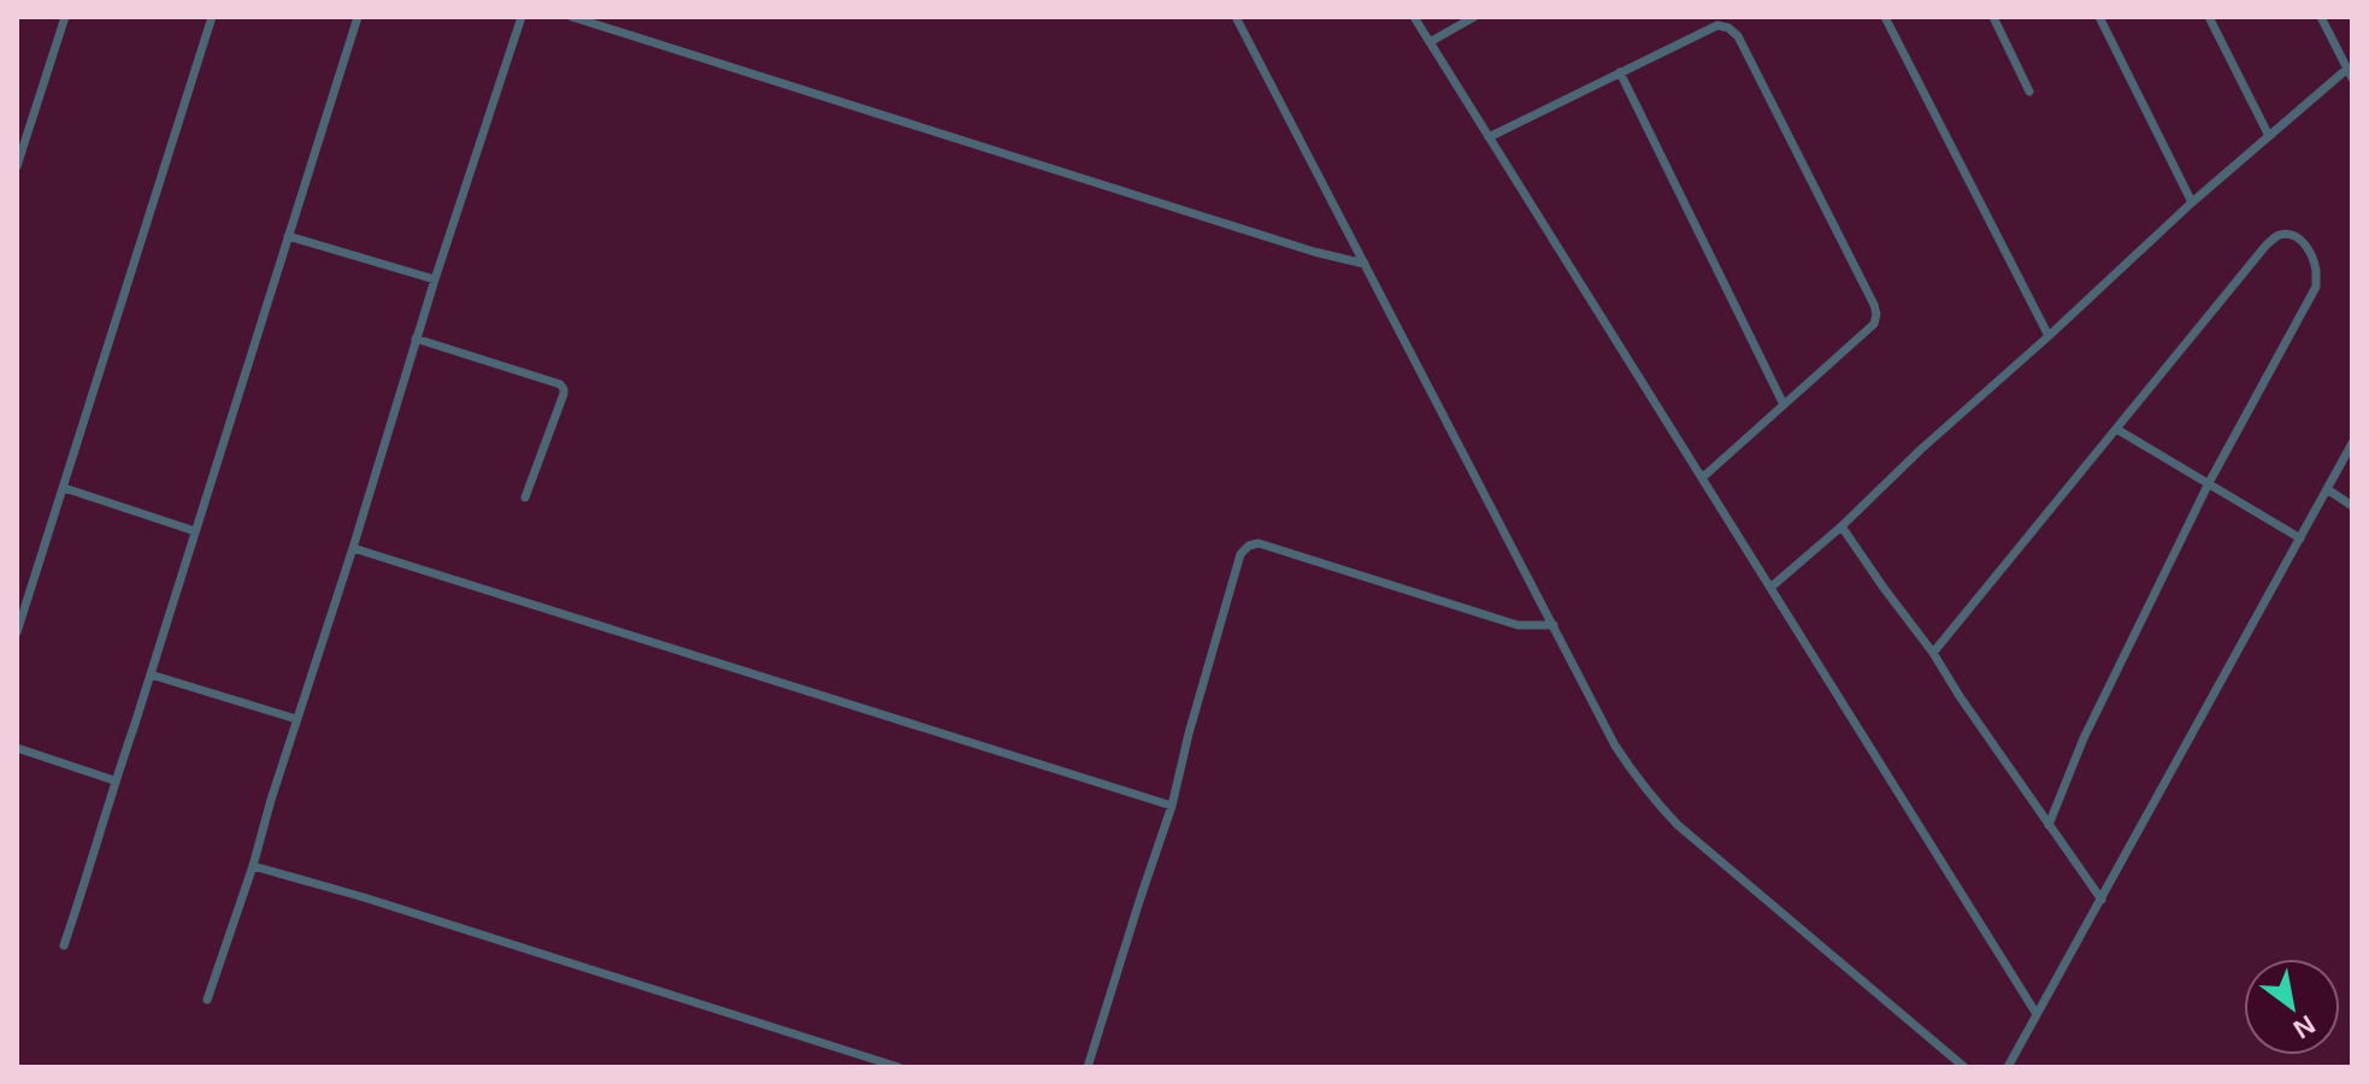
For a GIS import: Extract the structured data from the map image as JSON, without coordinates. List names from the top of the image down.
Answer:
{
  "north": "bottom right"
}
